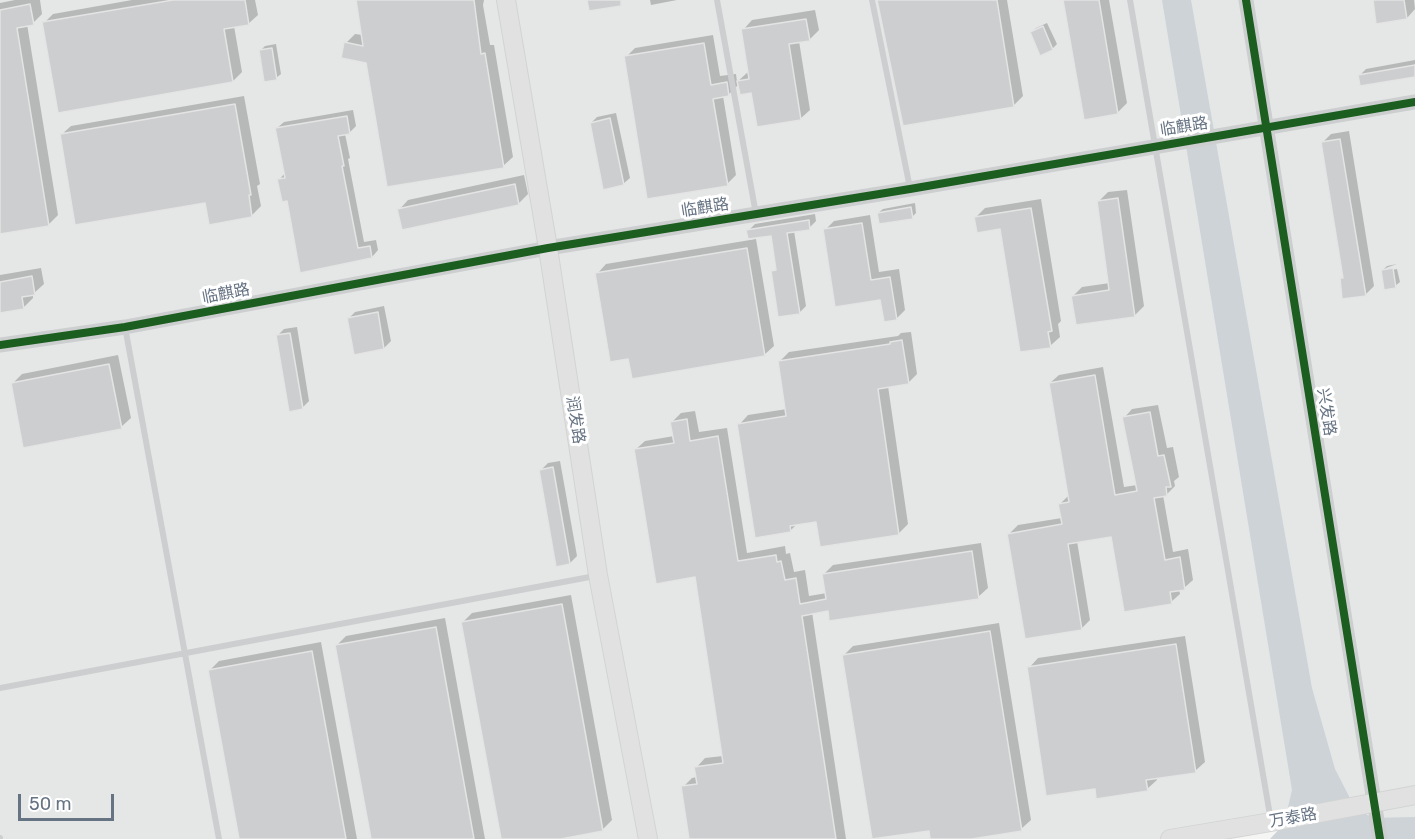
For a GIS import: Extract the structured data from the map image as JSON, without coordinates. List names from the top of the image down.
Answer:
{
  "streets": {
    "main road": ["润发路", "万泰路"],
    "street": ["临麒路", "兴发路"]
  },
  "crossings": [
    ["临麒路", "兴发路"],
    ["临麒路", "润发路"],
    ["兴发路", "万泰路"]
  ],
  "scale_bar": "50 m"
}
